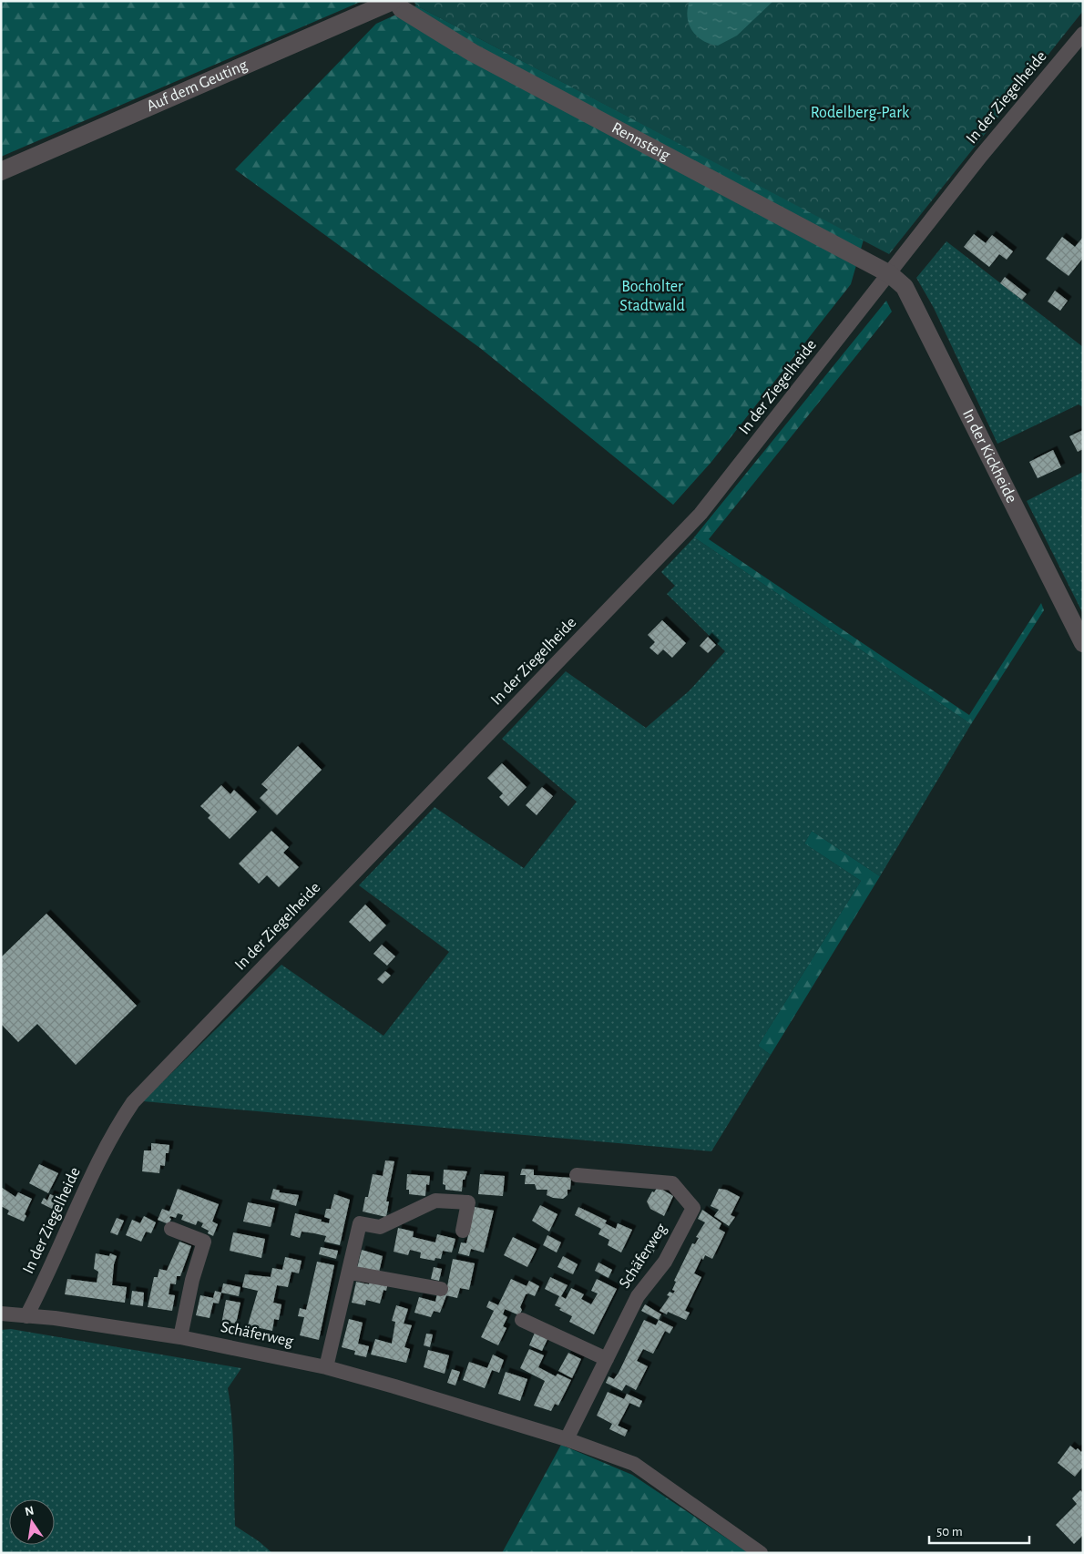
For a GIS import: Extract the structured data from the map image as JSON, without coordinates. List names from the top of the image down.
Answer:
{
  "streets": {
    "street": [
      "Auf dem Geuting",
      "In der Ziegelheide",
      "Rennsteig",
      "In der Kickheide",
      "Schäferweg"
    ]
  },
  "crossings": [
    ["Auf dem Geuting", "Rennsteig"],
    ["In der Ziegelheide", "Rennsteig"],
    ["In der Ziegelheide", "In der Kickheide"],
    ["In der Ziegelheide", "Schäferweg"],
    ["Rennsteig", "In der Kickheide"]
  ],
  "parks": ["Rodelberg-Park", "Bocholter Stadtwald"],
  "scale_bar": "50 m",
  "north": "top"
}
